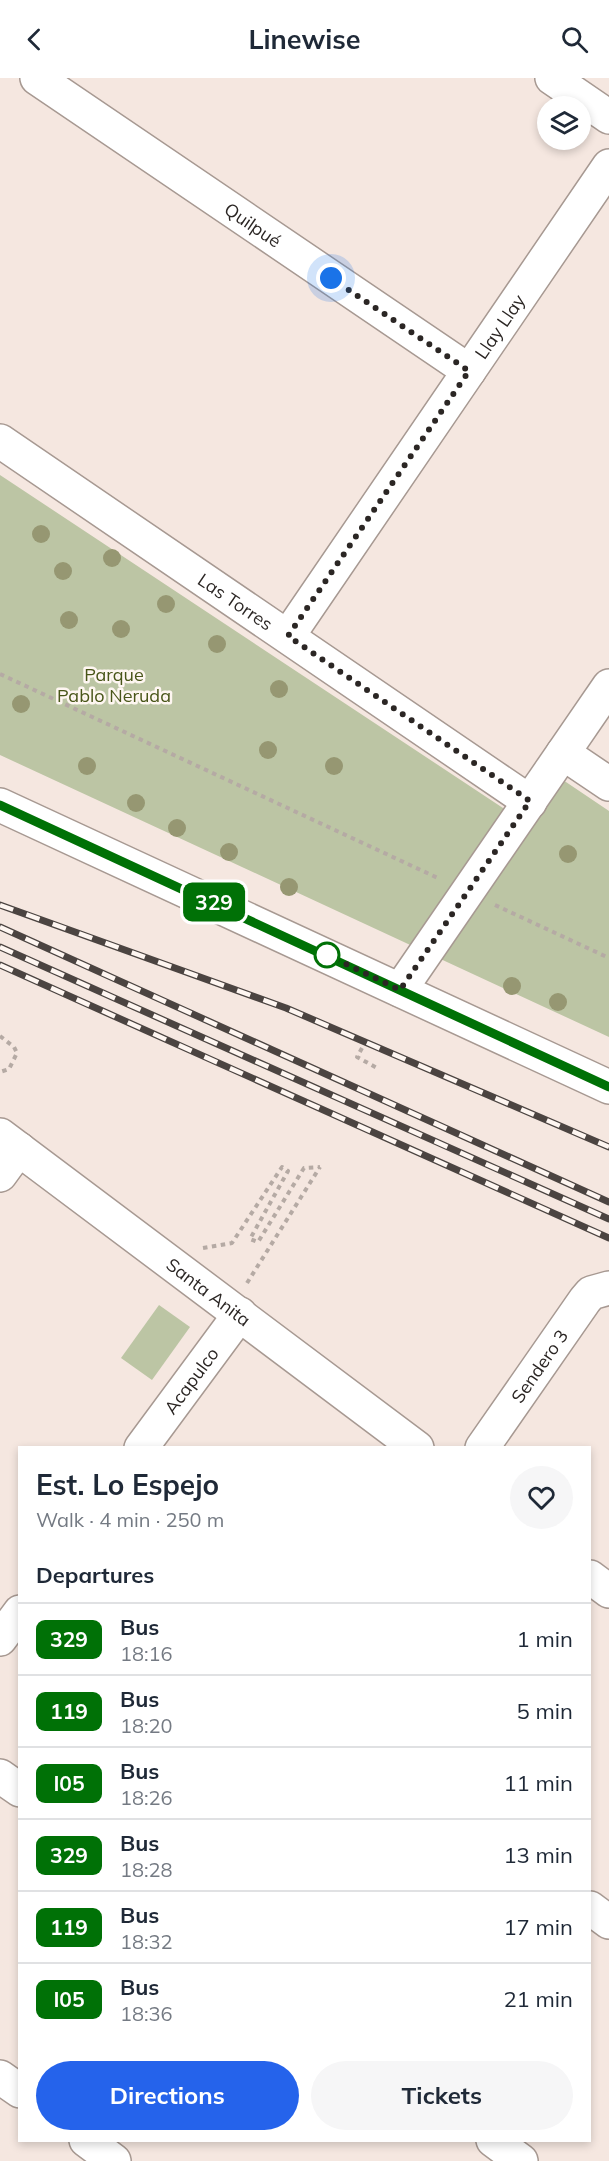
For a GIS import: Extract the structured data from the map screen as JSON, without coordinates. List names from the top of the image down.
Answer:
{
  "streets": {
    "street": [
      "Quilpué",
      "Llay Llay",
      "Las Torres",
      "Santa Anita",
      "Sendero 3",
      "Acapulco"
    ]
  },
  "crossings": [
    ["Quilpué", "Llay Llay"],
    ["Llay Llay", "Las Torres"],
    ["Santa Anita", "Acapulco"]
  ],
  "parks": ["Parque Pablo Neruda"],
  "lines": ["bus line 329"],
  "page": {
    "header": "Linewise",
    "on_map": "329",
    "heading": [
      ["Est. Lo Espejo", "Walk · 4 min · 250 m"],
      "Departures"
    ],
    "list": [
      {
        "mark": "329",
        "name": "Bus",
        "note": "18:16",
        "value": "1 min"
      },
      {
        "mark": "119",
        "name": "Bus",
        "note": "18:20",
        "value": "5 min"
      },
      {
        "mark": "I05",
        "name": "Bus",
        "note": "18:26",
        "value": "11 min"
      },
      {
        "mark": "329",
        "name": "Bus",
        "note": "18:28",
        "value": "13 min"
      },
      {
        "mark": "119",
        "name": "Bus",
        "note": "18:32",
        "value": "17 min"
      },
      {
        "mark": "I05",
        "name": "Bus",
        "note": "18:36",
        "value": "21 min"
      }
    ],
    "buttons": ["Directions", "Tickets"]
  }
}
